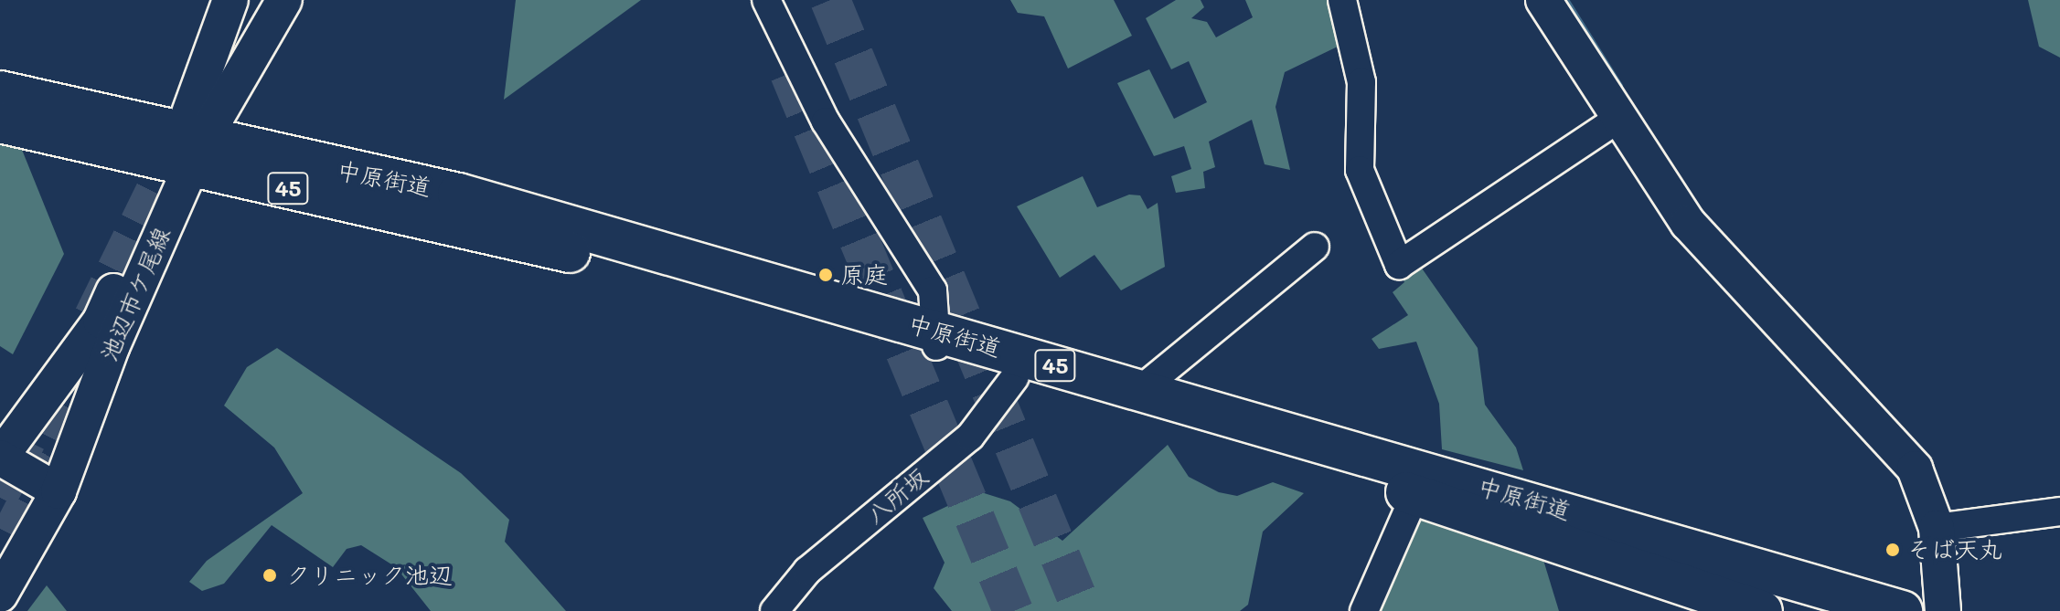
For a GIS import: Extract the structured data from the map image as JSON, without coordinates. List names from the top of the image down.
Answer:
{
  "streets": {
    "main road": ["中原街道", "45"],
    "street": ["池辺市ケ尾線", "八所坂"]
  },
  "crossings": [
    ["中原街道", "池辺市ケ尾線"],
    ["中原街道", "八所坂"]
  ],
  "places": ["原庭", "そば天丸", "クリニック池辺"]
}
